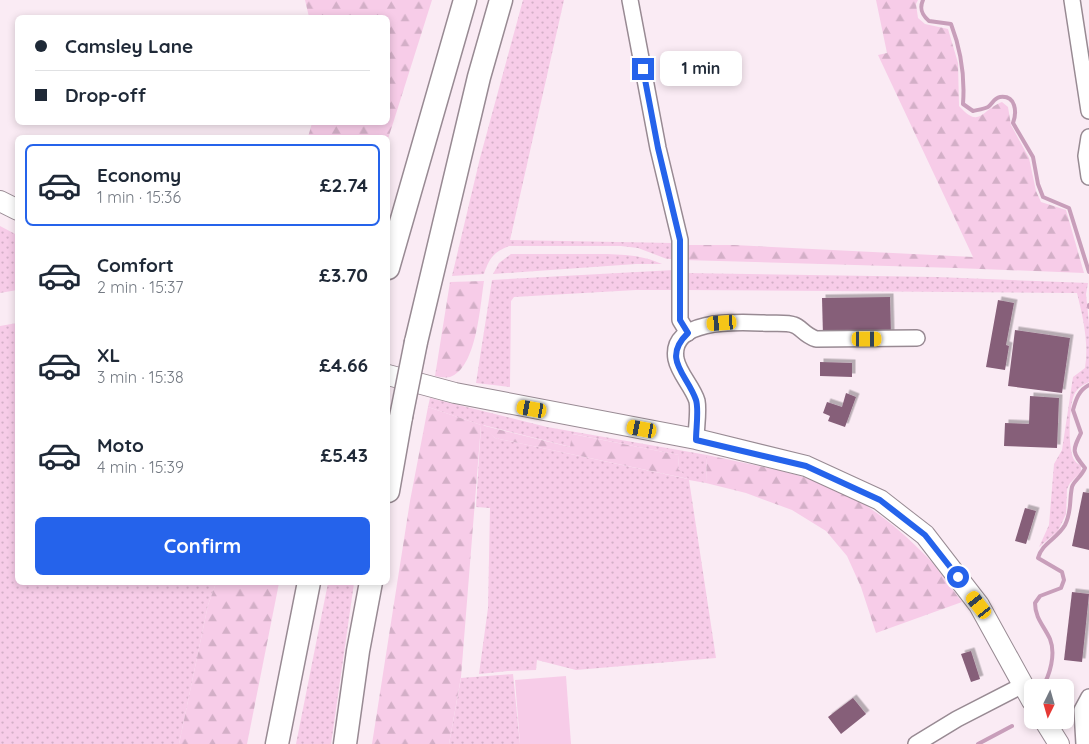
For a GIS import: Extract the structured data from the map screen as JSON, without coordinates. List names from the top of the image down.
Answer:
{
  "north": "bottom",
  "page": {
    "banner": ["Camsley Lane", "Drop-off"],
    "bubble": "1 min",
    "list": [
      {
        "name": "Economy",
        "note": "1 min · 15:36",
        "value": "£2.74"
      },
      {
        "name": "Comfort",
        "note": "2 min · 15:37",
        "value": "£3.70"
      },
      {
        "name": "XL",
        "note": "3 min · 15:38",
        "value": "£4.66"
      },
      {
        "name": "Moto",
        "note": "4 min · 15:39",
        "value": "£5.43"
      }
    ],
    "buttons": "Confirm"
  }
}
